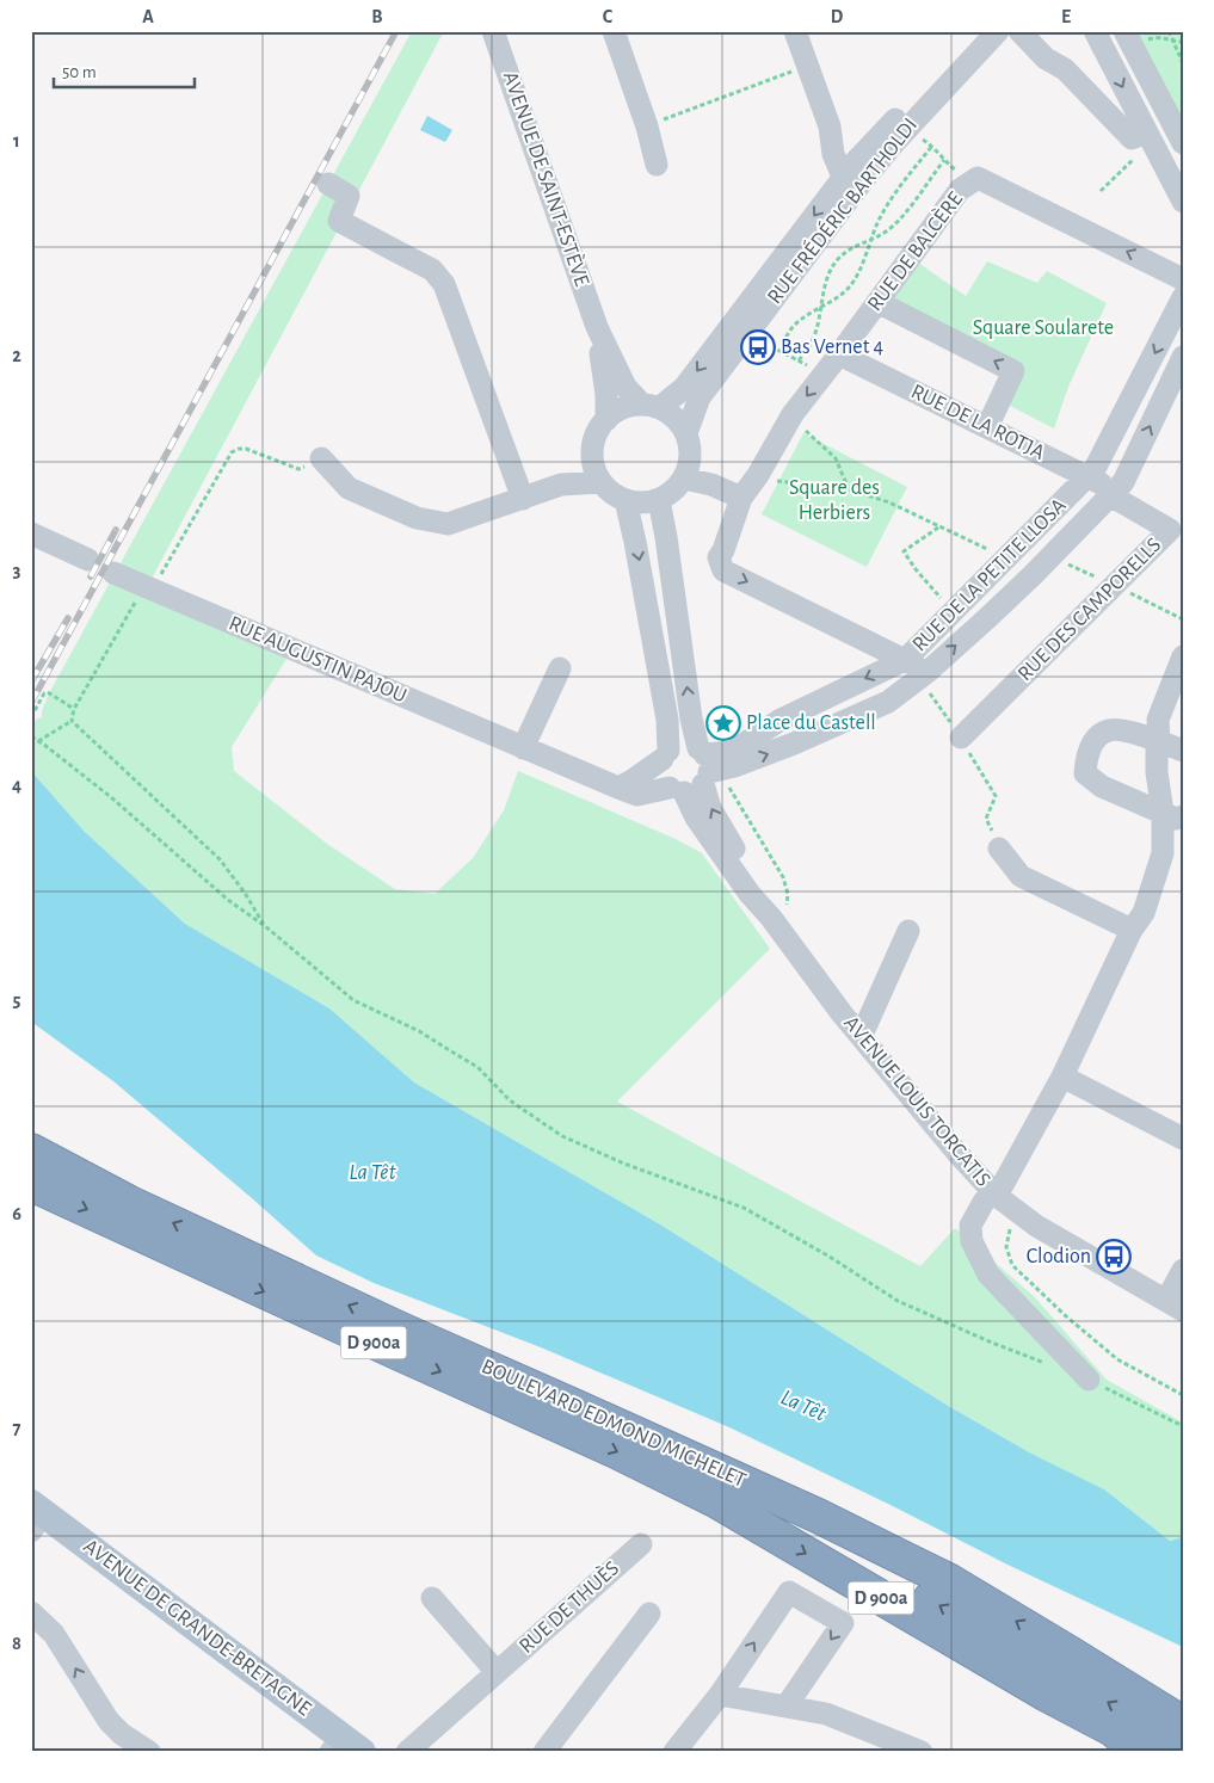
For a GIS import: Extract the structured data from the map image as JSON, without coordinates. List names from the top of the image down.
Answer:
{
  "streets": {
    "highway": ["D 900a", "BOULEVARD EDMOND MICHELET"],
    "main road": ["AVENUE DE GRANDE-BRETAGNE"],
    "street": [
      "AVENUE DE SAINT-ESTÈVE",
      "RUE FRÉDÉRIC BARTHOLDI",
      "RUE DE BALCÈRE",
      "RUE DE LA ROTJA",
      "RUE DE LA PETITE LLOSA",
      "RUE DES CAMPORELLS",
      "RUE AUGUSTIN PAJOU",
      "AVENUE LOUIS TORCATIS",
      "RUE DE THUÈS"
    ]
  },
  "crossings": [
    ["AVENUE DE SAINT-ESTÈVE", "RUE FRÉDÉRIC BARTHOLDI"],
    ["RUE DE BALCÈRE", "RUE DE LA ROTJA"],
    ["RUE DE BALCÈRE", "RUE DE LA PETITE LLOSA"],
    ["RUE DE LA ROTJA", "RUE DE LA PETITE LLOSA"],
    ["RUE DE LA ROTJA", "RUE DES CAMPORELLS"],
    ["RUE DE LA PETITE LLOSA", "RUE DES CAMPORELLS"],
    ["RUE DE LA PETITE LLOSA", "RUE AUGUSTIN PAJOU"],
    ["RUE DE LA PETITE LLOSA", "AVENUE LOUIS TORCATIS"],
    ["RUE AUGUSTIN PAJOU", "AVENUE LOUIS TORCATIS"],
    ["D 900a", "BOULEVARD EDMOND MICHELET"]
  ],
  "water": ["La Têt"],
  "parks": ["Square Soularete", "Square des Herbiers"],
  "places": {
    "bus stop": ["Bas Vernet 4", "Clodion"],
    "place": ["Place du Castell"]
  },
  "scale_bar": "50 m",
  "grid": {
    "columns": [
      "A",
      "B",
      "C",
      "D",
      "E"
    ],
    "rows": [
      "1",
      "2",
      "3",
      "4",
      "5",
      "6",
      "7",
      "8"
    ]
  }
}
